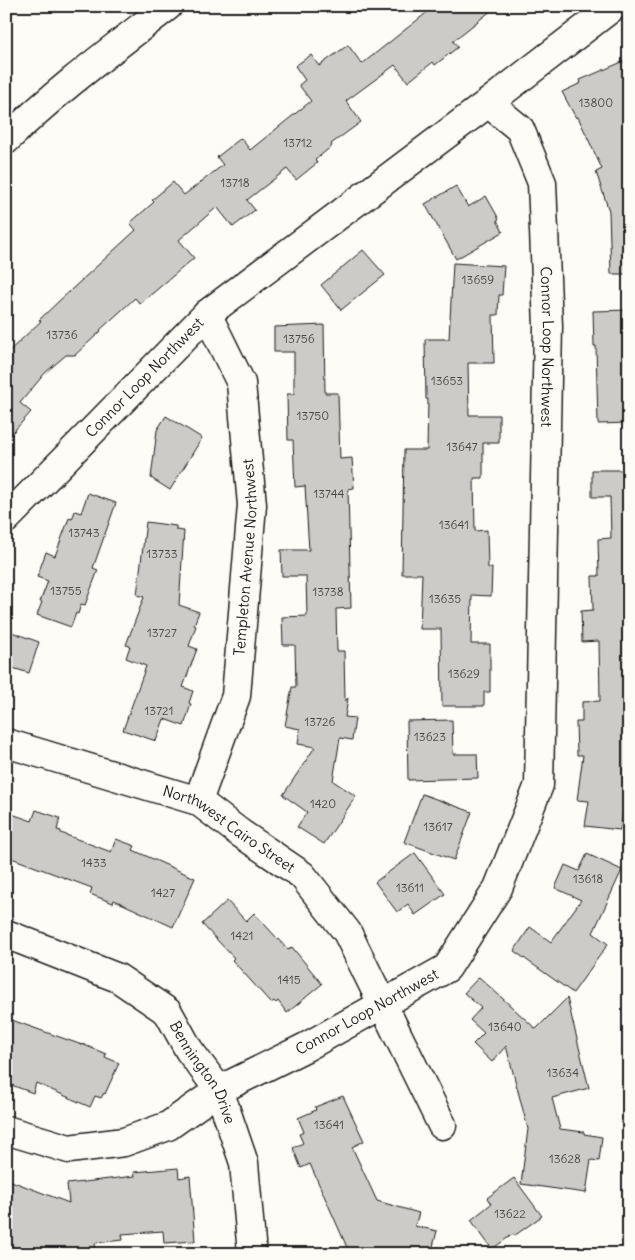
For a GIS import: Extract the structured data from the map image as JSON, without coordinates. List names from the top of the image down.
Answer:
{
  "streets": {
    "street": [
      "Connor Loop Northwest",
      "Templeton Avenue Northwest",
      "Northwest Cairo Street",
      "Bennington Drive"
    ]
  },
  "crossings": [
    ["Connor Loop Northwest", "Templeton Avenue Northwest"],
    ["Connor Loop Northwest", "Northwest Cairo Street"],
    ["Connor Loop Northwest", "Bennington Drive"],
    ["Templeton Avenue Northwest", "Northwest Cairo Street"]
  ],
  "house_numbers": [
    "13800",
    "13712",
    "13718",
    "13659",
    "13736",
    "13756",
    "13653",
    "13750",
    "13647",
    "13744",
    "13641",
    "13743",
    "13733",
    "13755",
    "13738",
    "13635",
    "13727",
    "13629",
    "13721",
    "13726",
    "13623",
    "1420",
    "13617",
    "1433",
    "13618",
    "13611",
    "1427",
    "1421",
    "1415",
    "13640",
    "13634",
    "13641",
    "13628",
    "13622"
  ]
}
